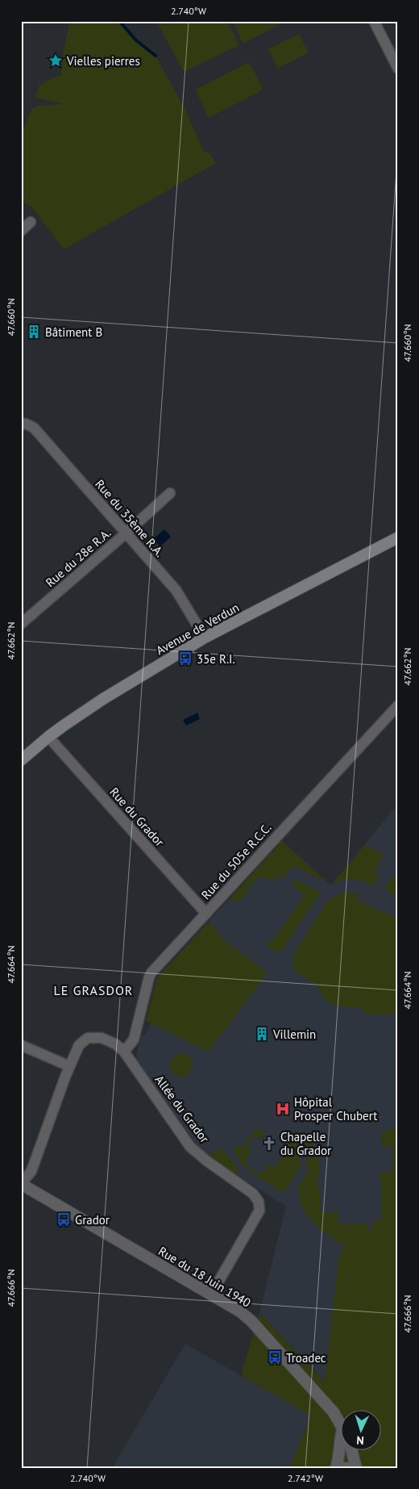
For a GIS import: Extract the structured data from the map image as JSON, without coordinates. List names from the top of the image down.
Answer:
{
  "streets": {
    "main road": ["Avenue de Verdun"],
    "street": [
      "Rue du 35ème R.A.",
      "Rue du 28e R.A.",
      "Rue du Grador",
      "Rue du 505e R.C.C.",
      "Allée du Grador",
      "Rue du 18 Juin 1940"
    ]
  },
  "crossings": [
    ["Rue du 35ème R.A.", "Rue du 28e R.A."],
    ["Rue du 35ème R.A.", "Avenue de Verdun"],
    ["Avenue de Verdun", "Rue du Grador"],
    ["Rue du Grador", "Rue du 505e R.C.C."],
    ["Rue du 505e R.C.C.", "Allée du Grador"],
    ["Allée du Grador", "Rue du 18 Juin 1940"]
  ],
  "districts": ["LE GRASDOR"],
  "places": {
    "place": ["Vielles pierres"],
    "building": ["Bâtiment B", "Villemin"],
    "bus stop": ["35e R.I.", "Grador", "Troadec"],
    "hospital": ["Hôpital Prosper Chubert"],
    "church": ["Chapelle du Grador"]
  },
  "north": "bottom",
  "coordinates": [
    "2.740°W",
    "47.660°N",
    "47.662°N",
    "47.664°N",
    "47.666°N",
    "2.742°W"
  ]
}
